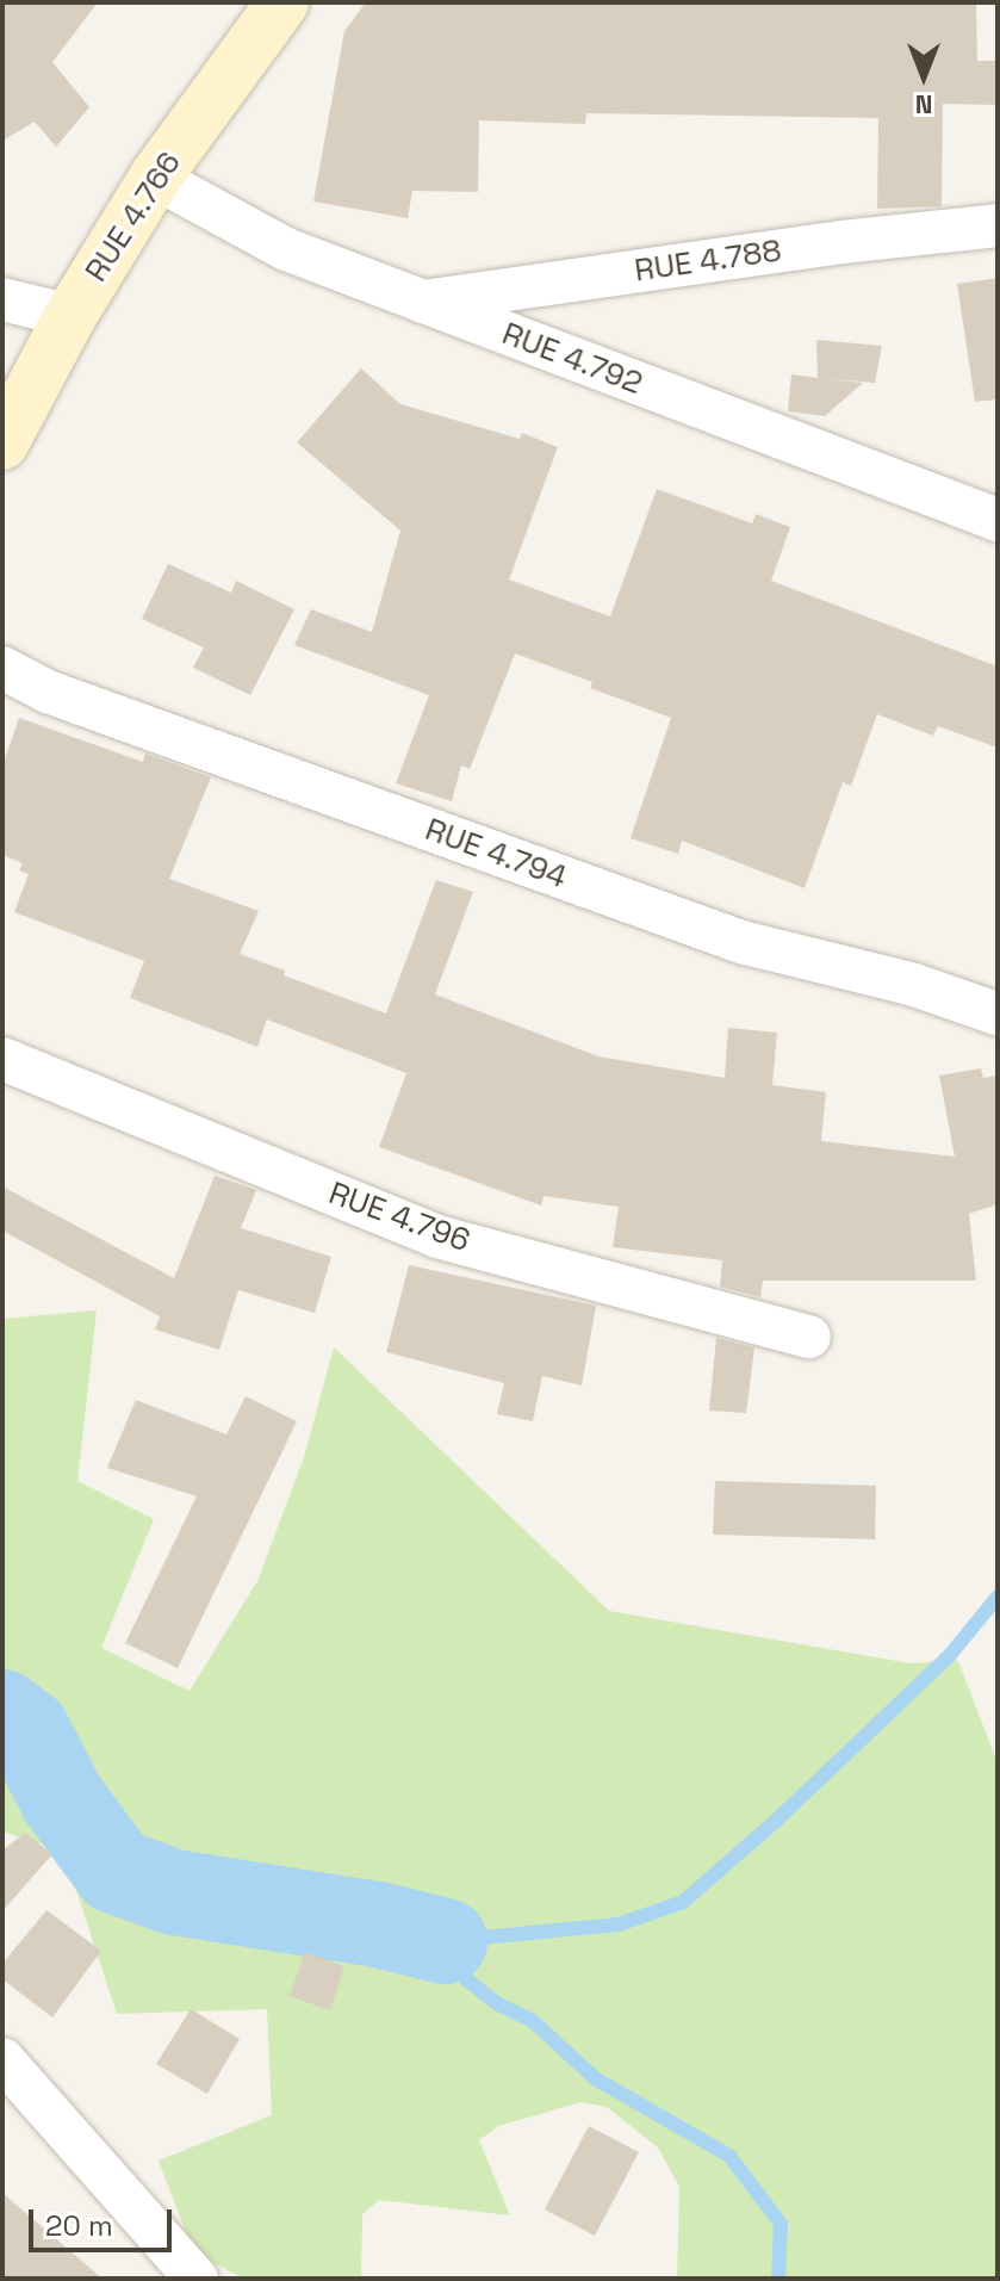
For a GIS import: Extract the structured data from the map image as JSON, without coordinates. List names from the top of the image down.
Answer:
{
  "streets": {
    "street": [
      "RUE 4.766",
      "RUE 4.788",
      "RUE 4.792",
      "RUE 4.794",
      "RUE 4.796"
    ]
  },
  "crossings": [
    ["RUE 4.766", "RUE 4.792"],
    ["RUE 4.788", "RUE 4.792"]
  ],
  "scale_bar": "20 m",
  "north": "bottom"
}
